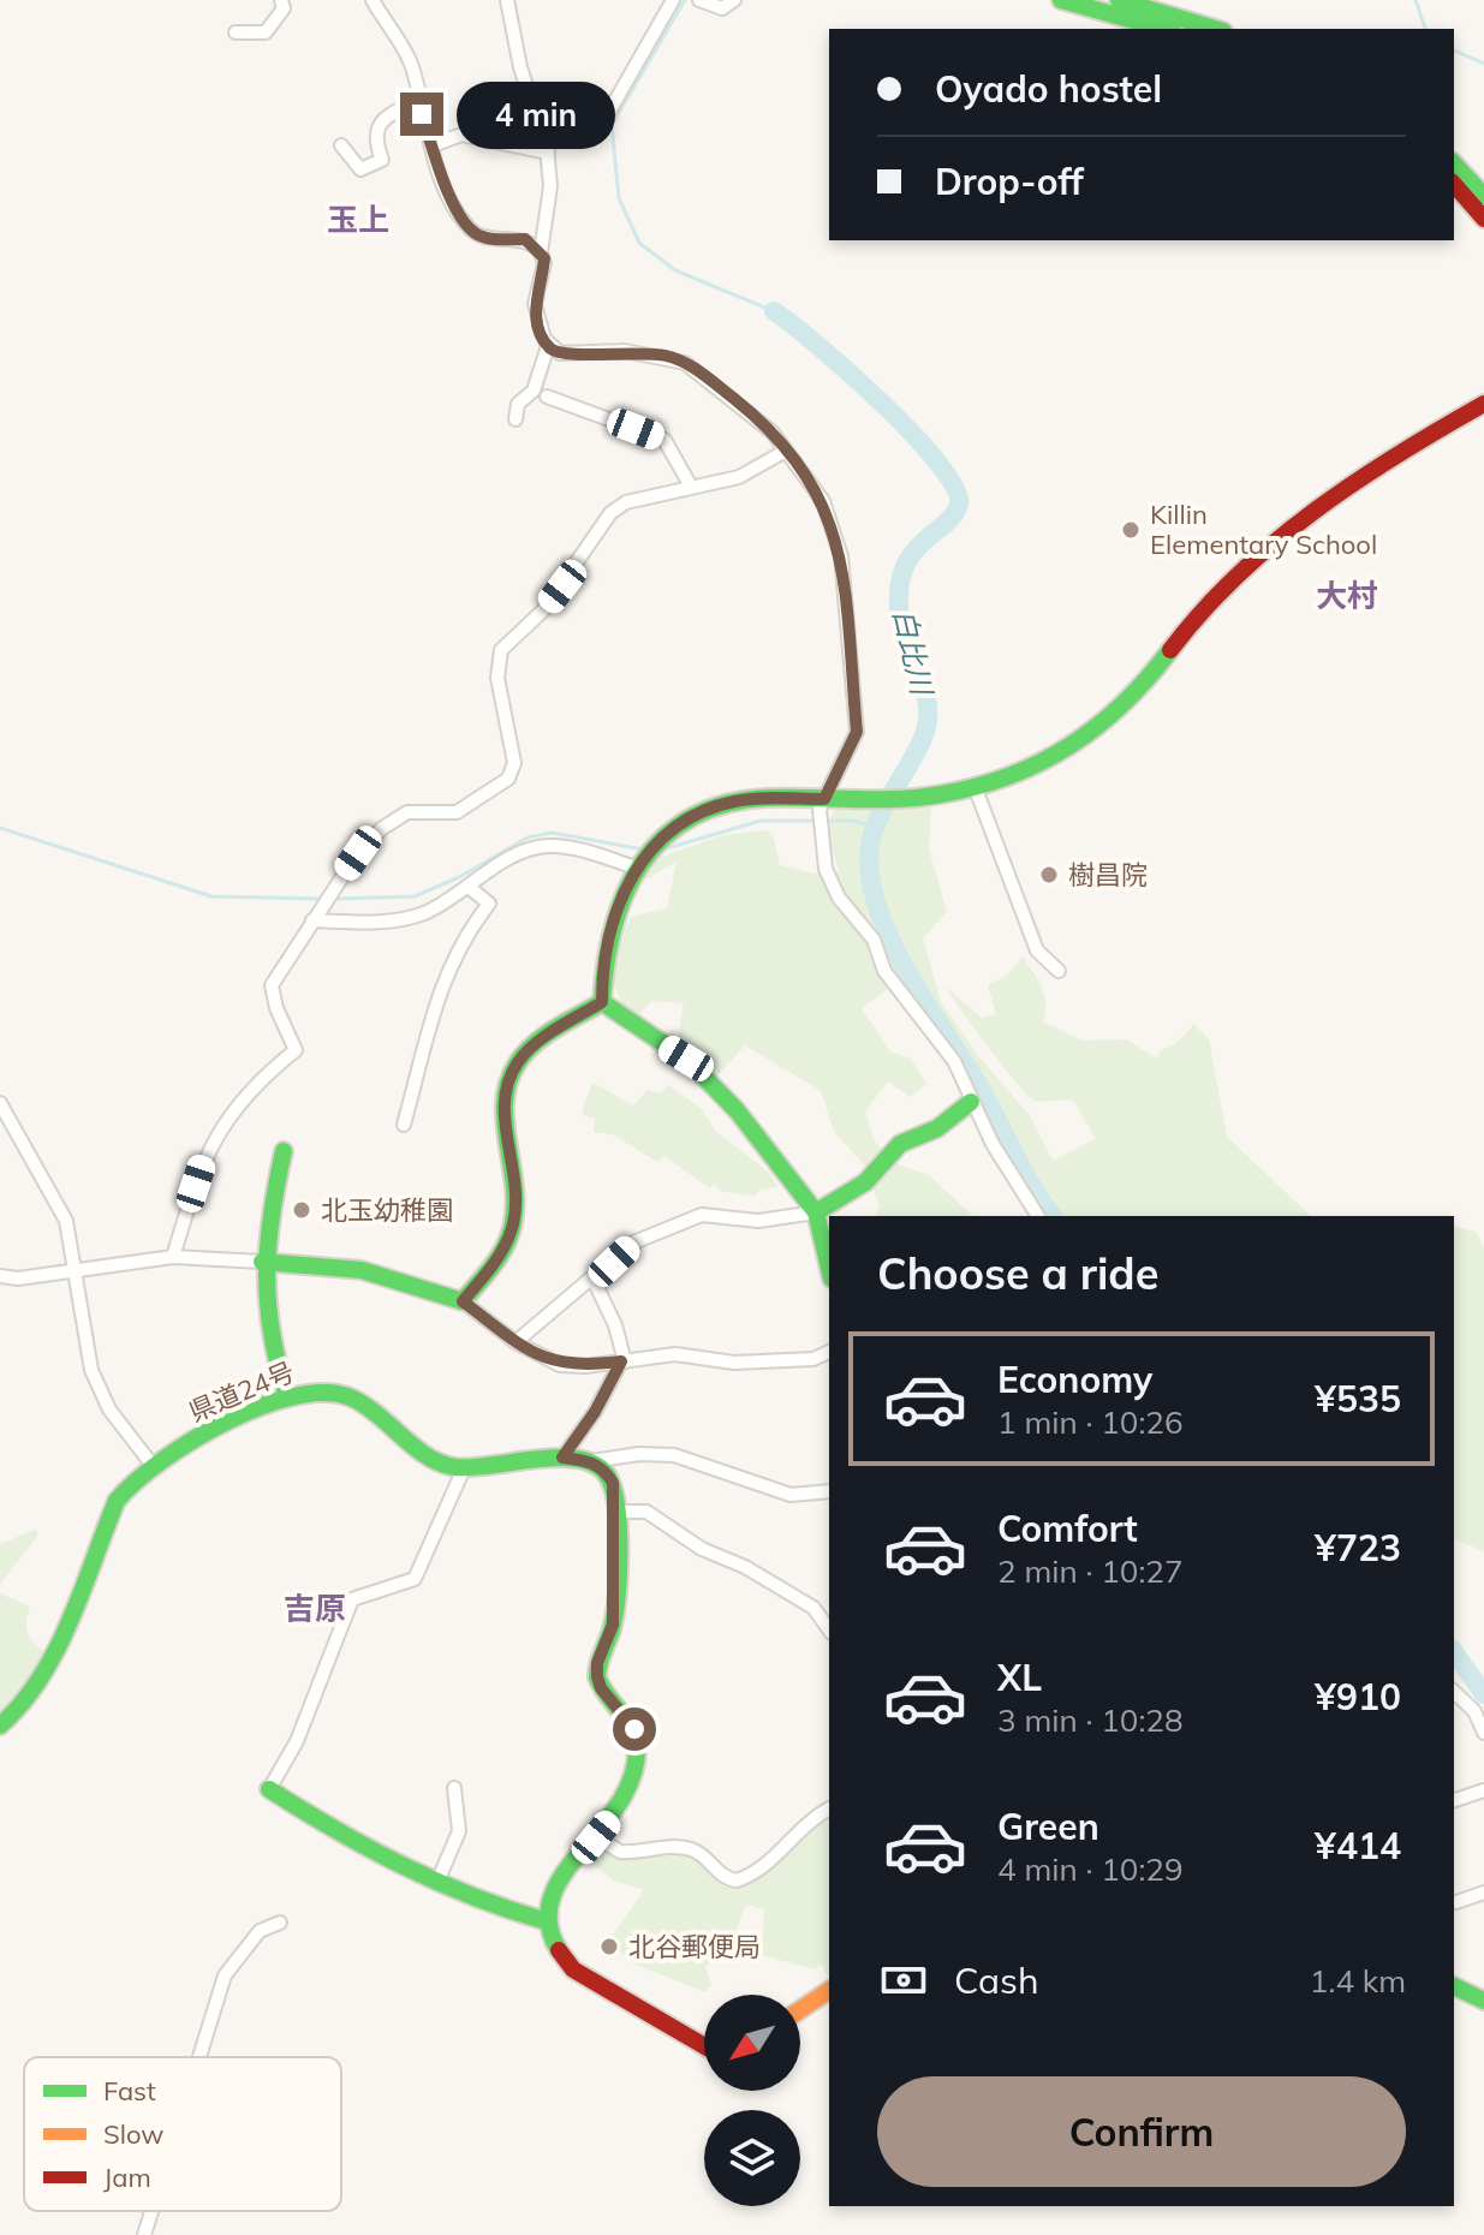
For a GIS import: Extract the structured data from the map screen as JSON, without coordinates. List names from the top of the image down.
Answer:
{
  "streets": {
    "street": ["県道24号"]
  },
  "districts": ["玉上", "大村", "吉原"],
  "water": ["白比川"],
  "places": [
    "Killin Elementary School",
    "樹昌院",
    "北玉幼稚園",
    "北谷郵便局"
  ],
  "legend": ["Fast", "Slow", "Jam"],
  "north": "bottom left",
  "page": {
    "banner": ["Oyado hostel", "Drop-off"],
    "bubble": "4 min",
    "heading": "Choose a ride",
    "list": [
      {
        "name": "Economy",
        "note": "1 min · 10:26",
        "value": "¥535"
      },
      {
        "name": "Comfort",
        "note": "2 min · 10:27",
        "value": "¥723"
      },
      {
        "name": "XL",
        "note": "3 min · 10:28",
        "value": "¥910"
      },
      {
        "name": "Green",
        "note": "4 min · 10:29",
        "value": "¥414"
      }
    ],
    "pay": ["Cash", "1.4 km"],
    "buttons": "Confirm"
  }
}
